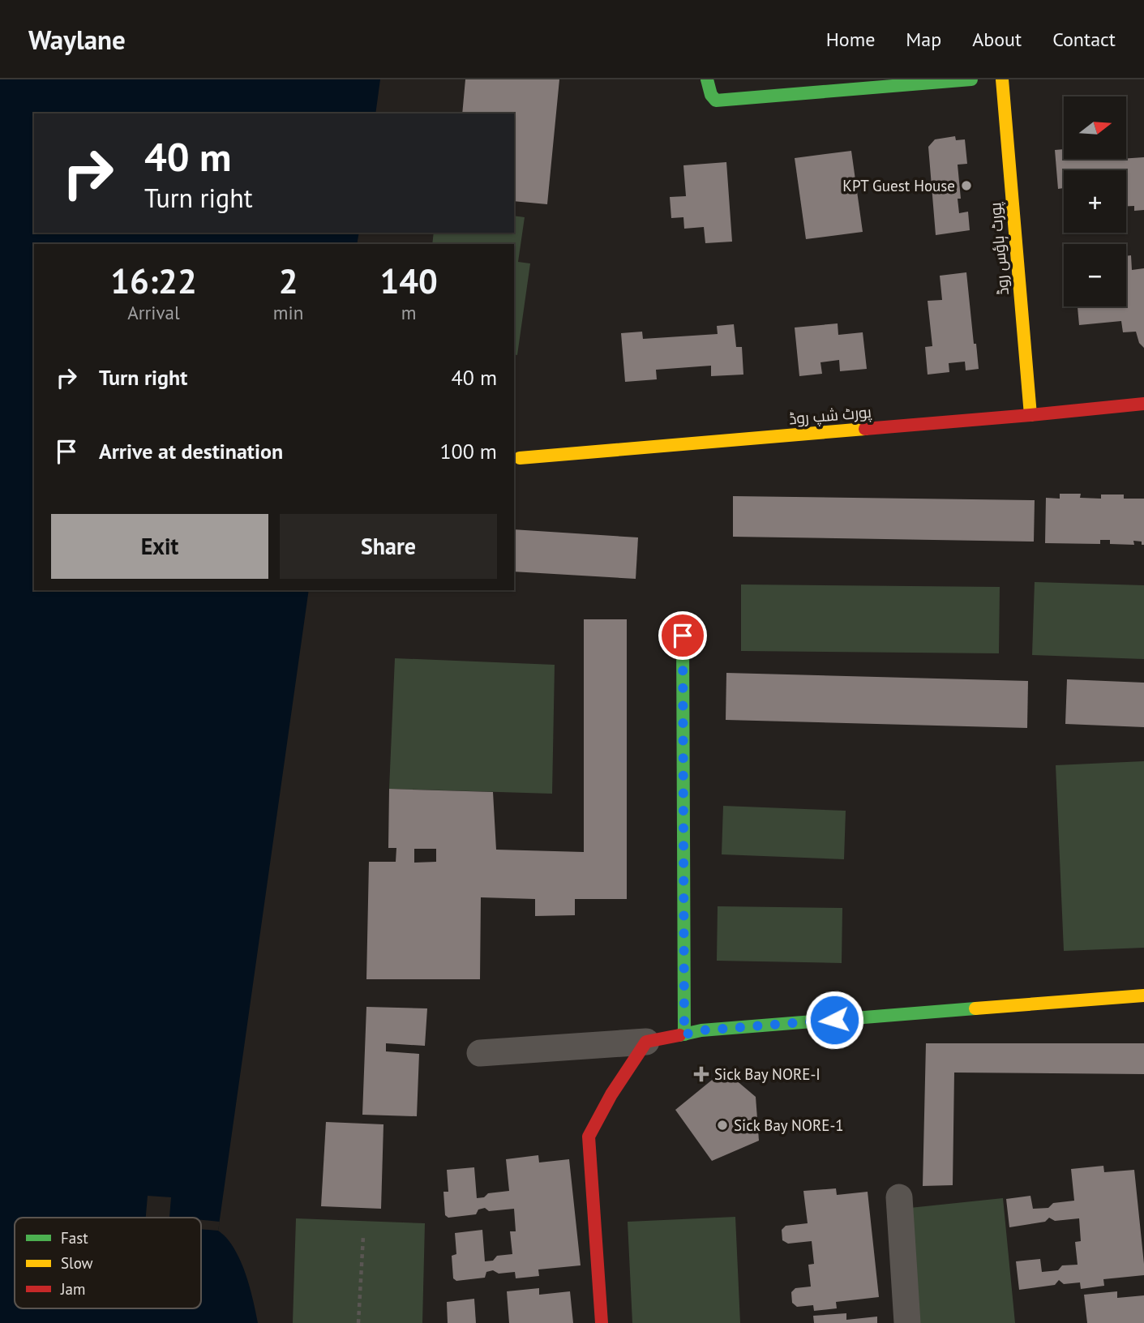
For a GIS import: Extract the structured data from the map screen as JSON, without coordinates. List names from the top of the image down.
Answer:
{
  "streets": {
    "street": ["پورٹ ہاؤس روڈ", "پورٹ شپ روڈ"]
  },
  "crossings": [
    ["پورٹ ہاؤس روڈ", "پورٹ شپ روڈ"]
  ],
  "places": {
    "other": ["KPT Guest House", "Sick Bay NORE-1"],
    "health": ["Sick Bay NORE-I"]
  },
  "legend": ["Fast", "Slow", "Jam"],
  "north": "right",
  "page": {
    "header": "Waylane",
    "nav": [
      "Home",
      "Map",
      "About",
      "Contact"
    ],
    "map_buttons": ["+", "−"],
    "turn": ["40 m", "Turn right"],
    "eta": [
      "16:22",
      "Arrival",
      "2",
      "min",
      "140",
      "m"
    ],
    "list": [
      {
        "name": "Turn right",
        "value": "40 m"
      },
      {
        "name": "Arrive at destination",
        "value": "100 m"
      }
    ],
    "buttons": ["Exit", "Share"]
  }
}
